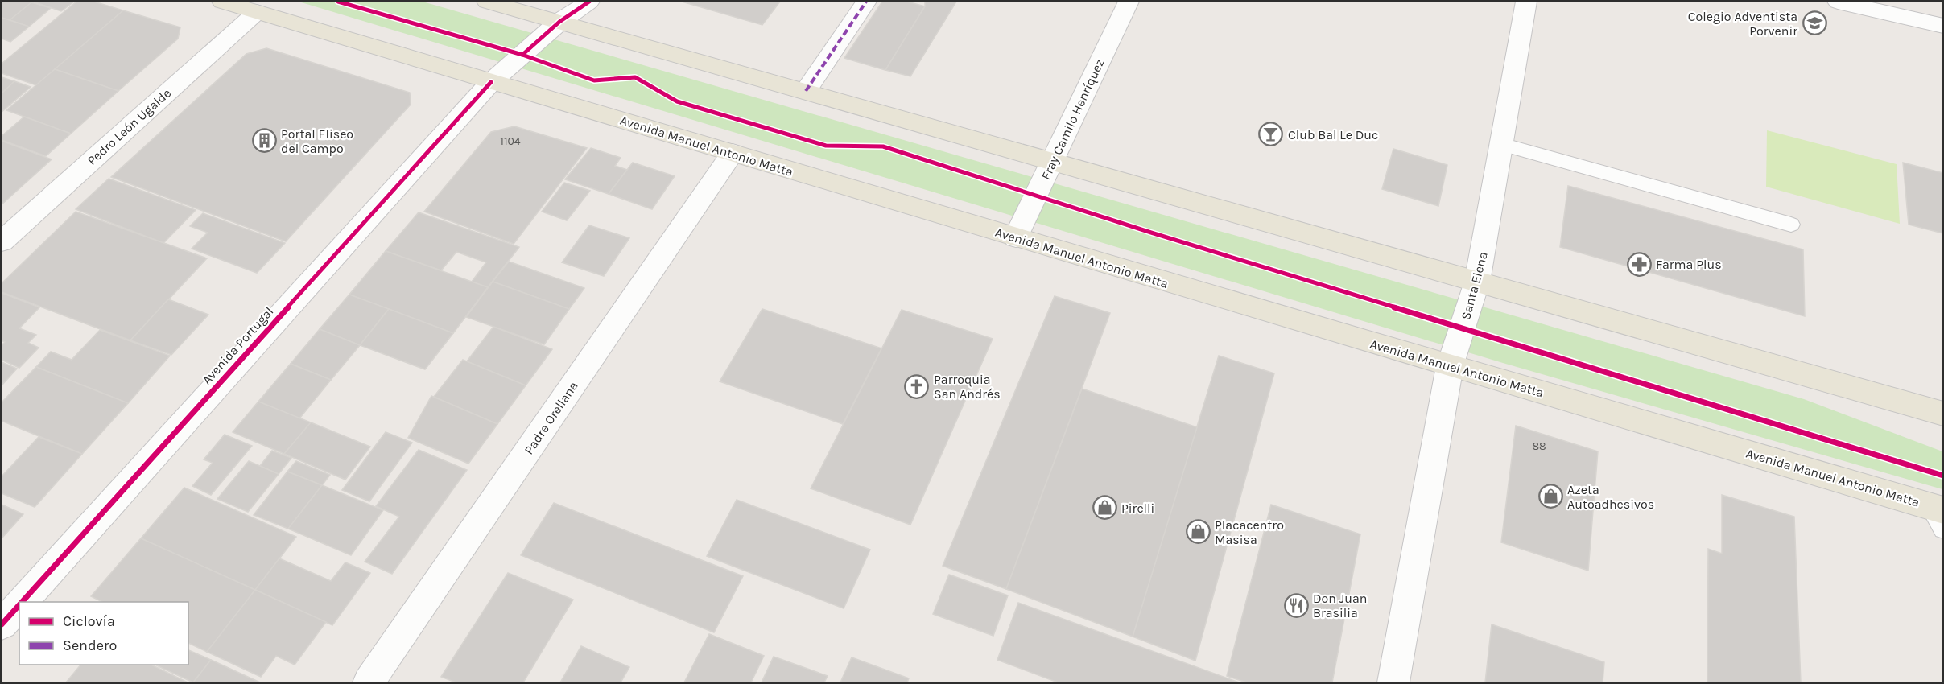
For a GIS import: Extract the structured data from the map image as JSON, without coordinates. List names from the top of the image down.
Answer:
{
  "streets": {
    "main road": ["Avenida Manuel Antonio Matta"],
    "street": [
      "Fray Camilo Henríquez",
      "Pedro León Ugalde",
      "Santa Elena",
      "Avenida Portugal",
      "Padre Orellana"
    ]
  },
  "crossings": [
    ["Fray Camilo Henríquez", "Avenida Manuel Antonio Matta"],
    ["Pedro León Ugalde", "Avenida Manuel Antonio Matta"],
    ["Avenida Manuel Antonio Matta", "Santa Elena"],
    ["Avenida Manuel Antonio Matta", "Avenida Portugal"],
    ["Avenida Manuel Antonio Matta", "Padre Orellana"]
  ],
  "places": {
    "school or university": ["Colegio Adventista Porvenir"],
    "bar": ["Club Bal Le Duc"],
    "building": ["Portal Eliseo del Campo"],
    "pharmacy": ["Farma Plus"],
    "church": ["Parroquia San Andrés"],
    "shop": ["Azeta Autoadhesivos", "Pirelli", "Placacentro Masisa"],
    "restaurant": ["Don Juan Brasilia"]
  },
  "house_numbers": ["1104", "88"],
  "legend": ["Ciclovía", "Sendero"]
}
